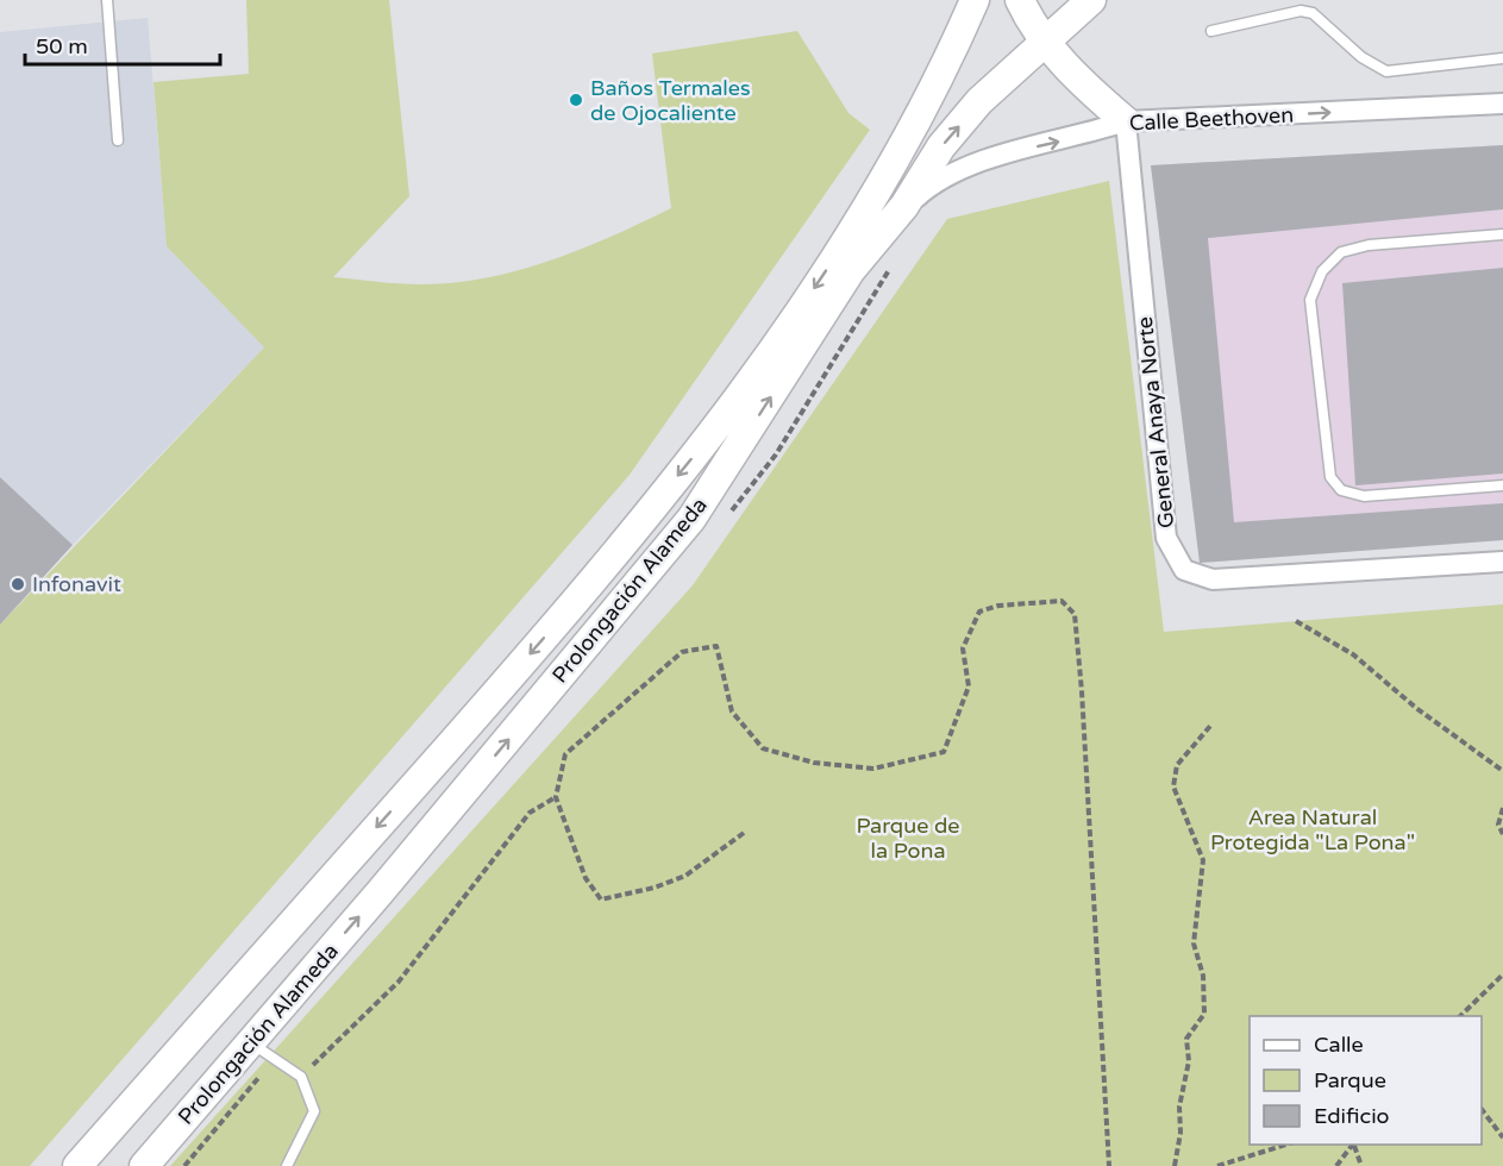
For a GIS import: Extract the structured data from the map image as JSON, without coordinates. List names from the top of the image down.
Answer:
{
  "streets": {
    "main road": ["Prolongación Alameda"],
    "street": ["Calle Beethoven", "General Anaya Norte"]
  },
  "crossings": [
    ["Calle Beethoven", "General Anaya Norte"],
    ["Calle Beethoven", "Prolongación Alameda"]
  ],
  "one_way": ["Calle Beethoven"],
  "parks": ["Area Natural Protegida \"La Pona\"", "Parque de la Pona"],
  "places": ["Baños Termales de Ojocaliente", "Infonavit"],
  "legend": ["Calle", "Parque", "Edificio"],
  "scale_bar": "50 m"
}
